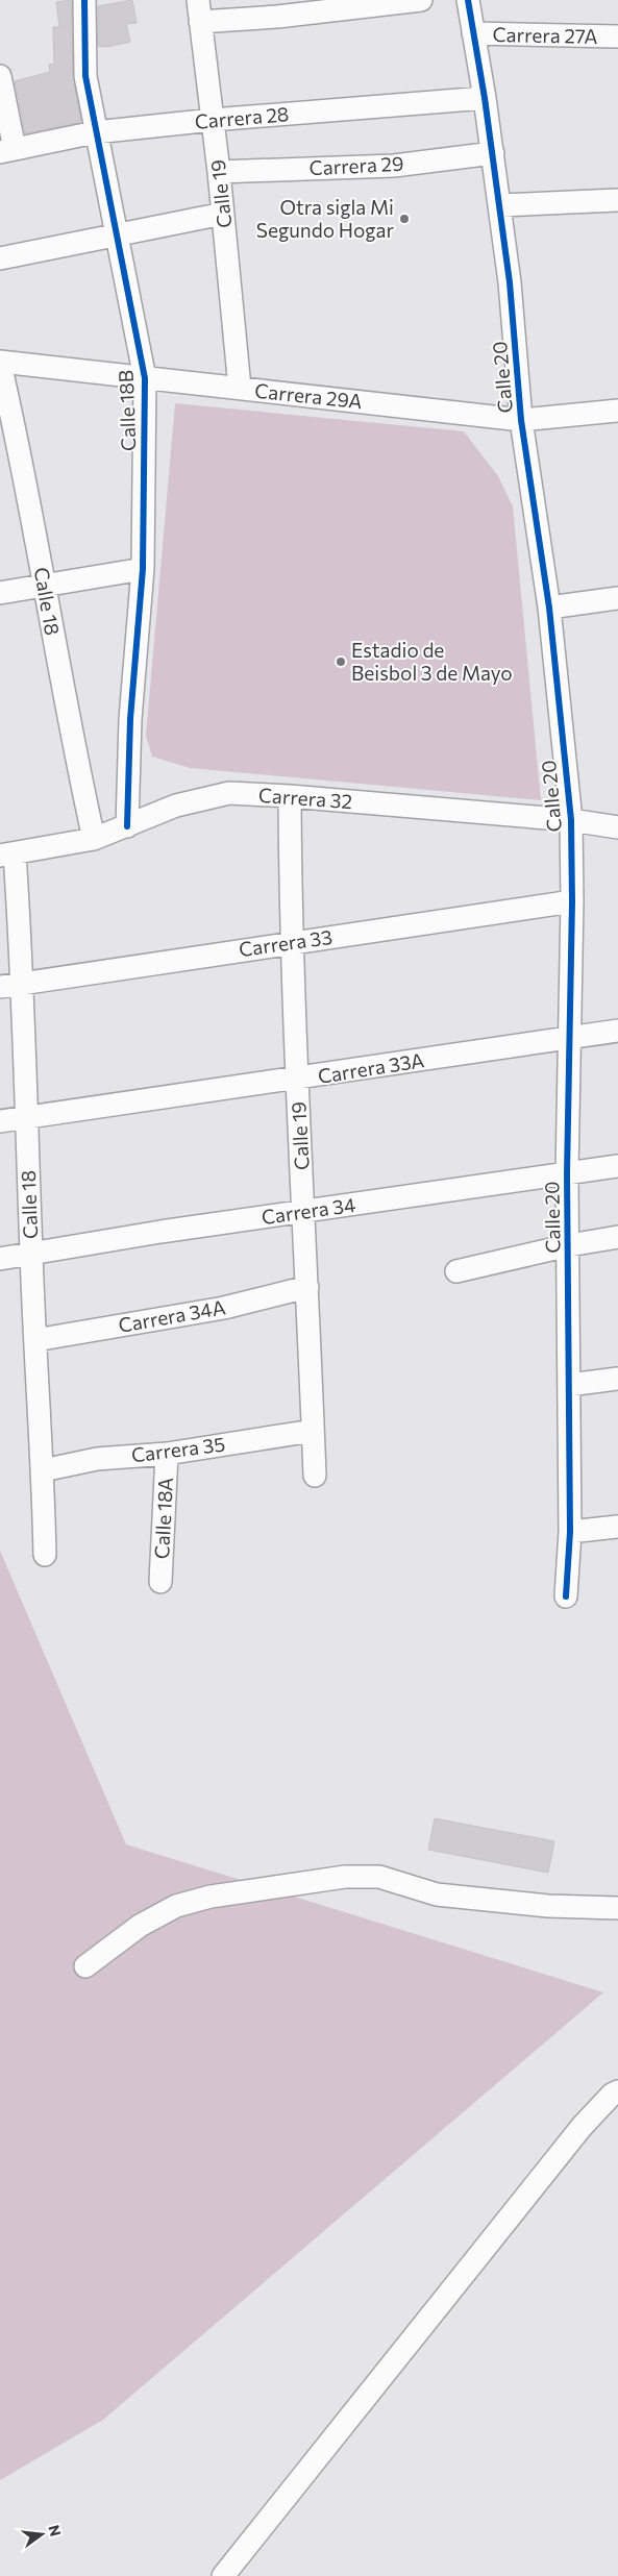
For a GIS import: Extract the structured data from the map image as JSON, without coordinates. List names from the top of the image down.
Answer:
{
  "streets": {
    "street": [
      "Carrera 27A",
      "Carrera 28",
      "Carrera 29",
      "Calle 19",
      "Calle 20",
      "Carrera 29A",
      "Calle 18B",
      "Calle 18",
      "Carrera 32",
      "Carrera 33",
      "Carrera 33A",
      "Carrera 34",
      "Carrera 34A",
      "Carrera 35",
      "Calle 18A"
    ]
  },
  "crossings": [
    ["Carrera 27A", "Calle 20"],
    ["Carrera 28", "Calle 19"],
    ["Carrera 28", "Calle 20"],
    ["Carrera 28", "Calle 18B"],
    ["Carrera 29", "Calle 19"],
    ["Carrera 29", "Calle 20"],
    ["Calle 19", "Carrera 29A"],
    ["Calle 19", "Carrera 32"],
    ["Calle 19", "Carrera 33"],
    ["Calle 19", "Carrera 33A"],
    ["Calle 19", "Carrera 34"],
    ["Calle 19", "Carrera 34A"],
    ["Calle 19", "Carrera 35"],
    ["Calle 20", "Carrera 29A"],
    ["Calle 20", "Carrera 32"],
    ["Calle 20", "Carrera 33"],
    ["Calle 20", "Carrera 33A"],
    ["Calle 20", "Carrera 34"],
    ["Carrera 29A", "Calle 18B"],
    ["Carrera 29A", "Calle 18"],
    ["Calle 18B", "Carrera 32"],
    ["Calle 18", "Carrera 32"],
    ["Calle 18", "Carrera 33"],
    ["Calle 18", "Carrera 33A"],
    ["Calle 18", "Carrera 34"],
    ["Calle 18", "Carrera 34A"],
    ["Calle 18", "Carrera 35"],
    ["Carrera 35", "Calle 18A"]
  ],
  "places": ["Otra sigla Mi Segundo Hogar", "Estadio de Beisbol 3 de Mayo"],
  "north": "right"
}
